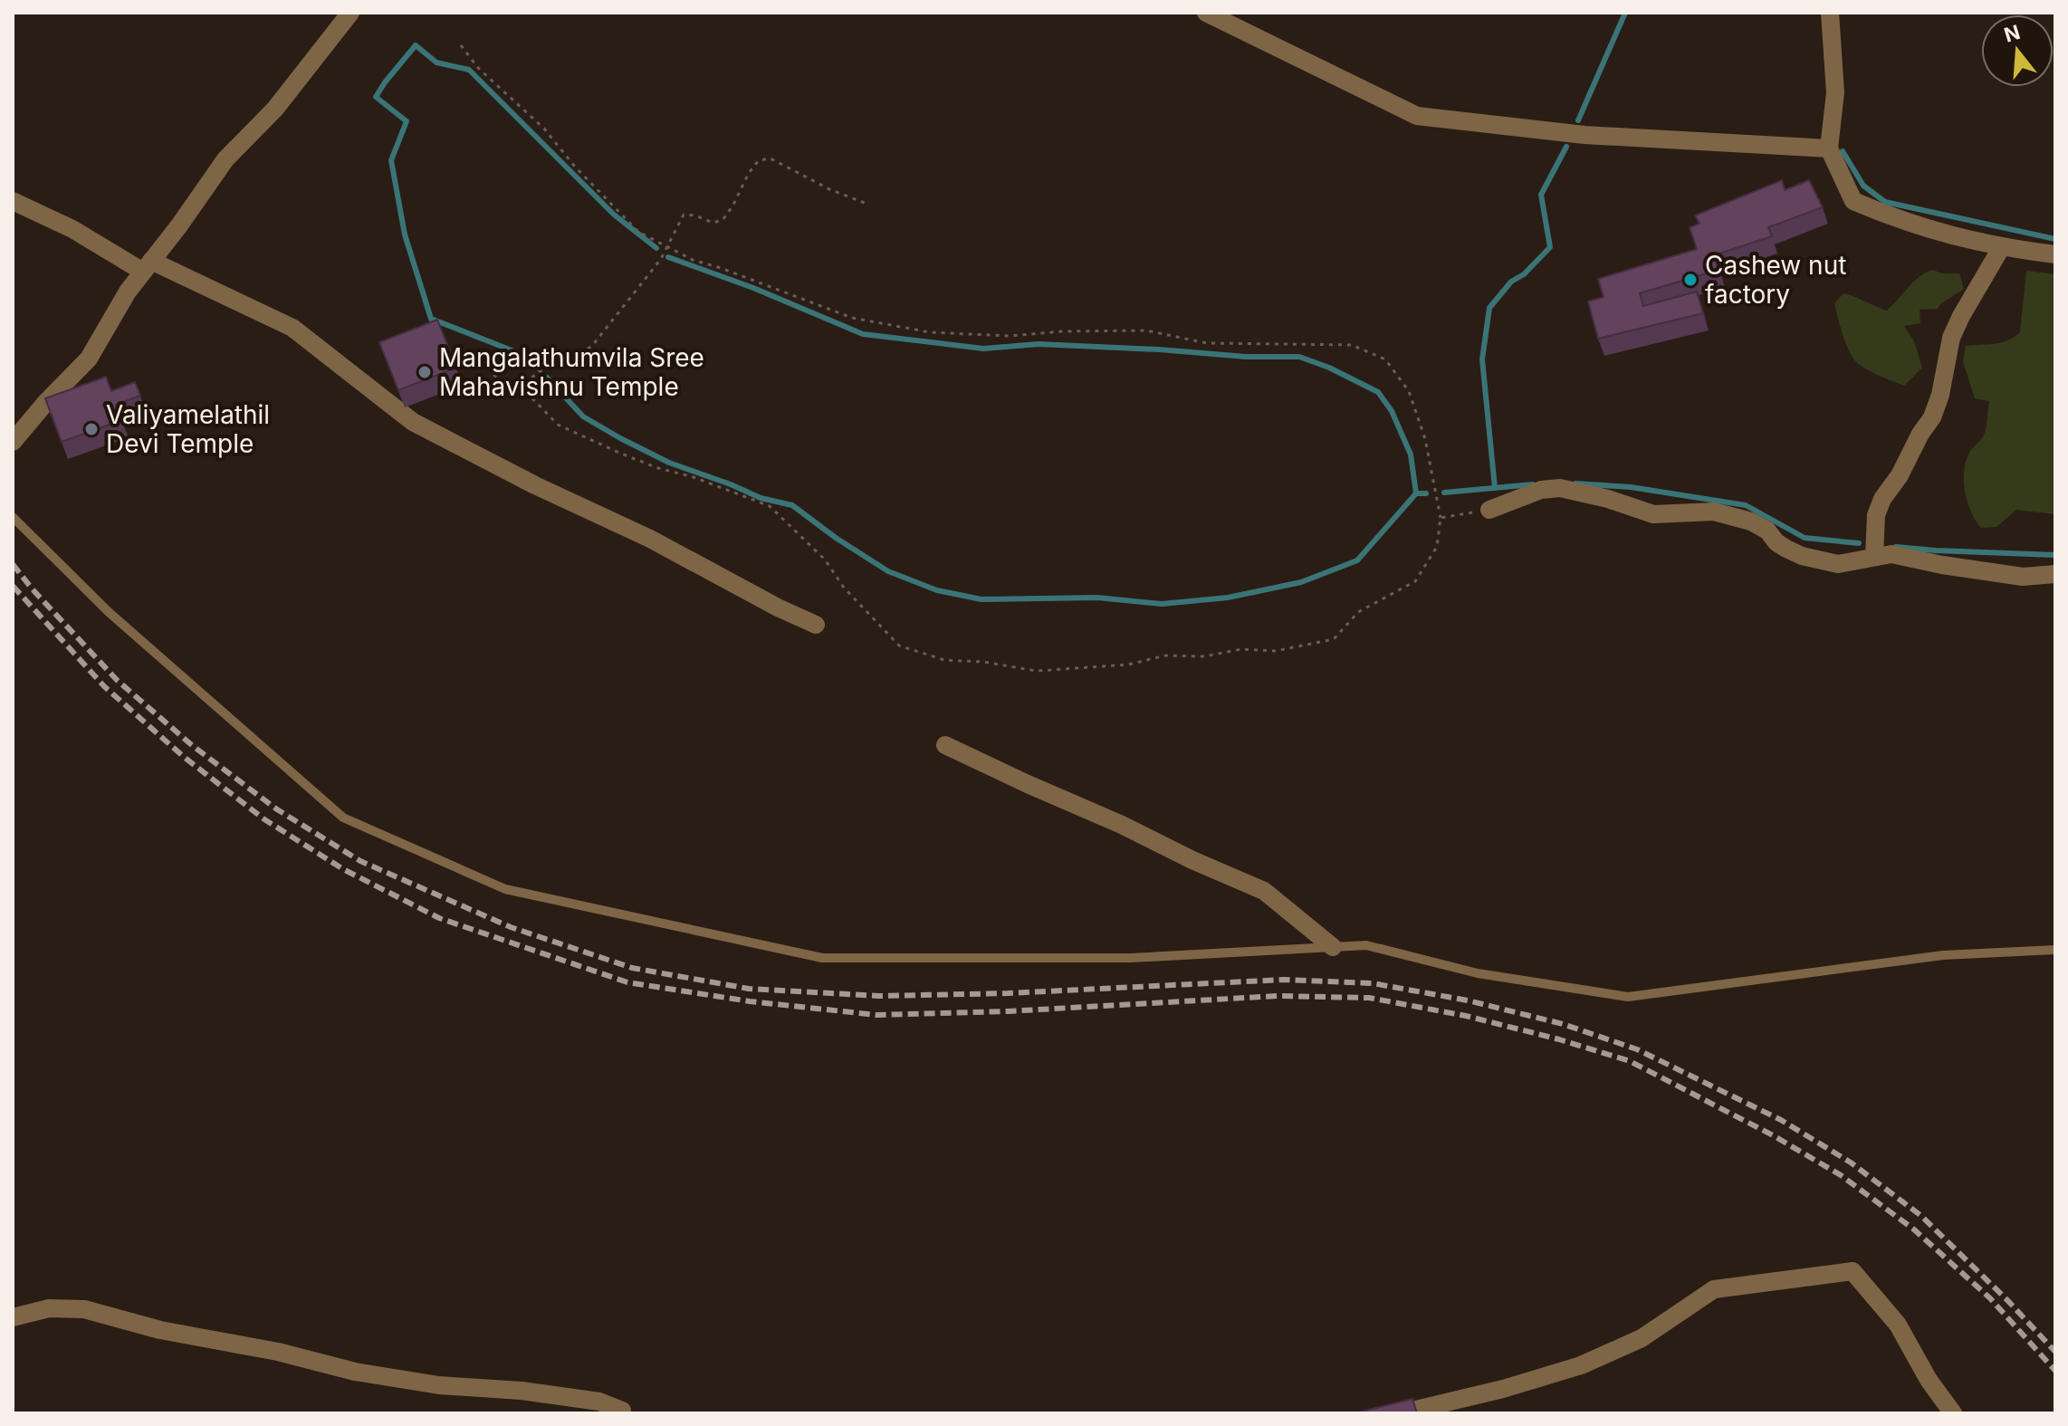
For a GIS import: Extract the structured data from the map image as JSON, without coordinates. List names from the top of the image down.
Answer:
{
  "places": ["Cashew nut factory", "Mangalathumvila Sree Mahavishnu Temple", "Valiyamelathil Devi Temple"],
  "north": "top"
}
